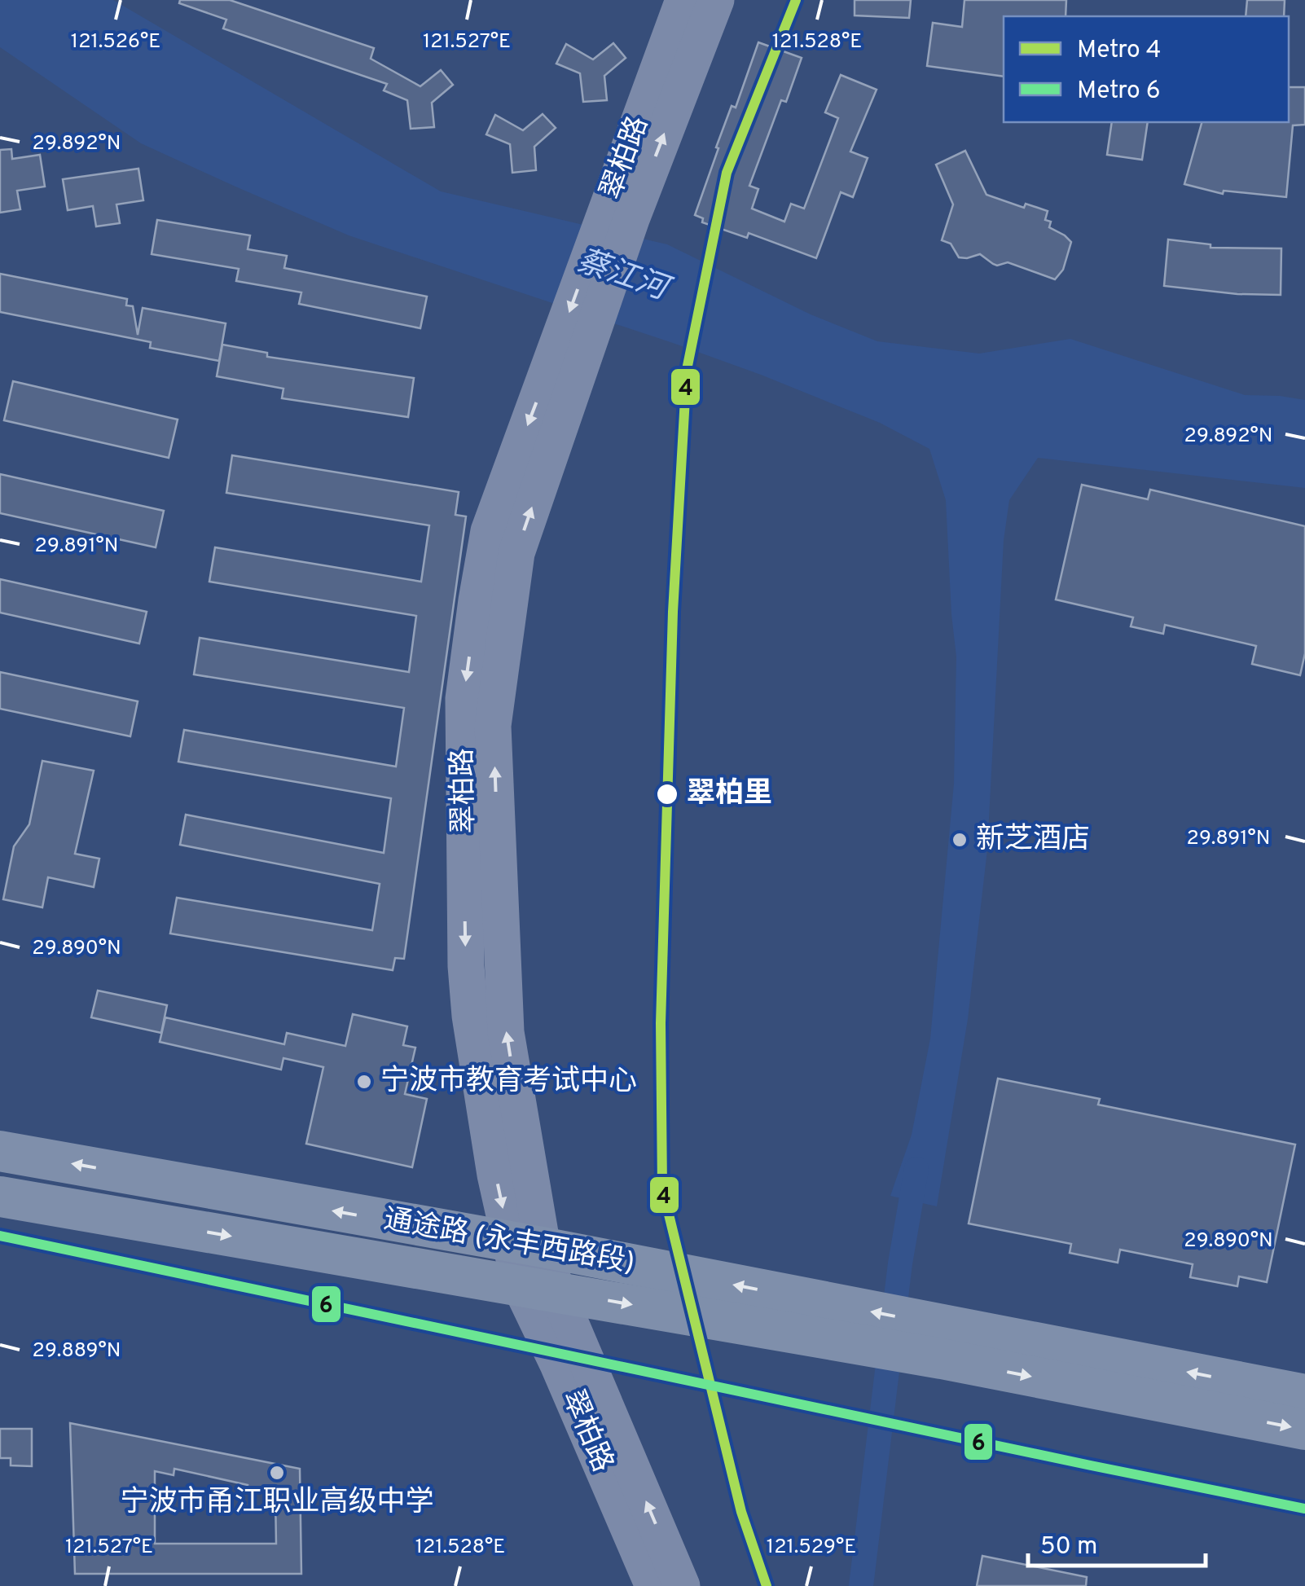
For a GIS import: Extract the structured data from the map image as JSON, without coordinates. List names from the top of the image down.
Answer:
{
  "streets": {
    "main road": ["翠柏路", "通途路 (永丰西路段)"]
  },
  "crossings": [
    ["翠柏路", "通途路 (永丰西路段)"]
  ],
  "water": ["蔡江河"],
  "places": [
    "翠柏里",
    "新芝酒店",
    "宁波市教育考试中心",
    "宁波市甬江职业高级中学"
  ],
  "lines": ["metro line 4", "metro line 6"],
  "legend": ["Metro 4", "Metro 6"],
  "scale_bar": "50 m",
  "coordinates": [
    "121.527°E",
    "121.528°E",
    "121.526°E",
    "29.892°N",
    "29.891°N",
    "29.890°N",
    "29.889°N",
    "121.529°E"
  ]
}
